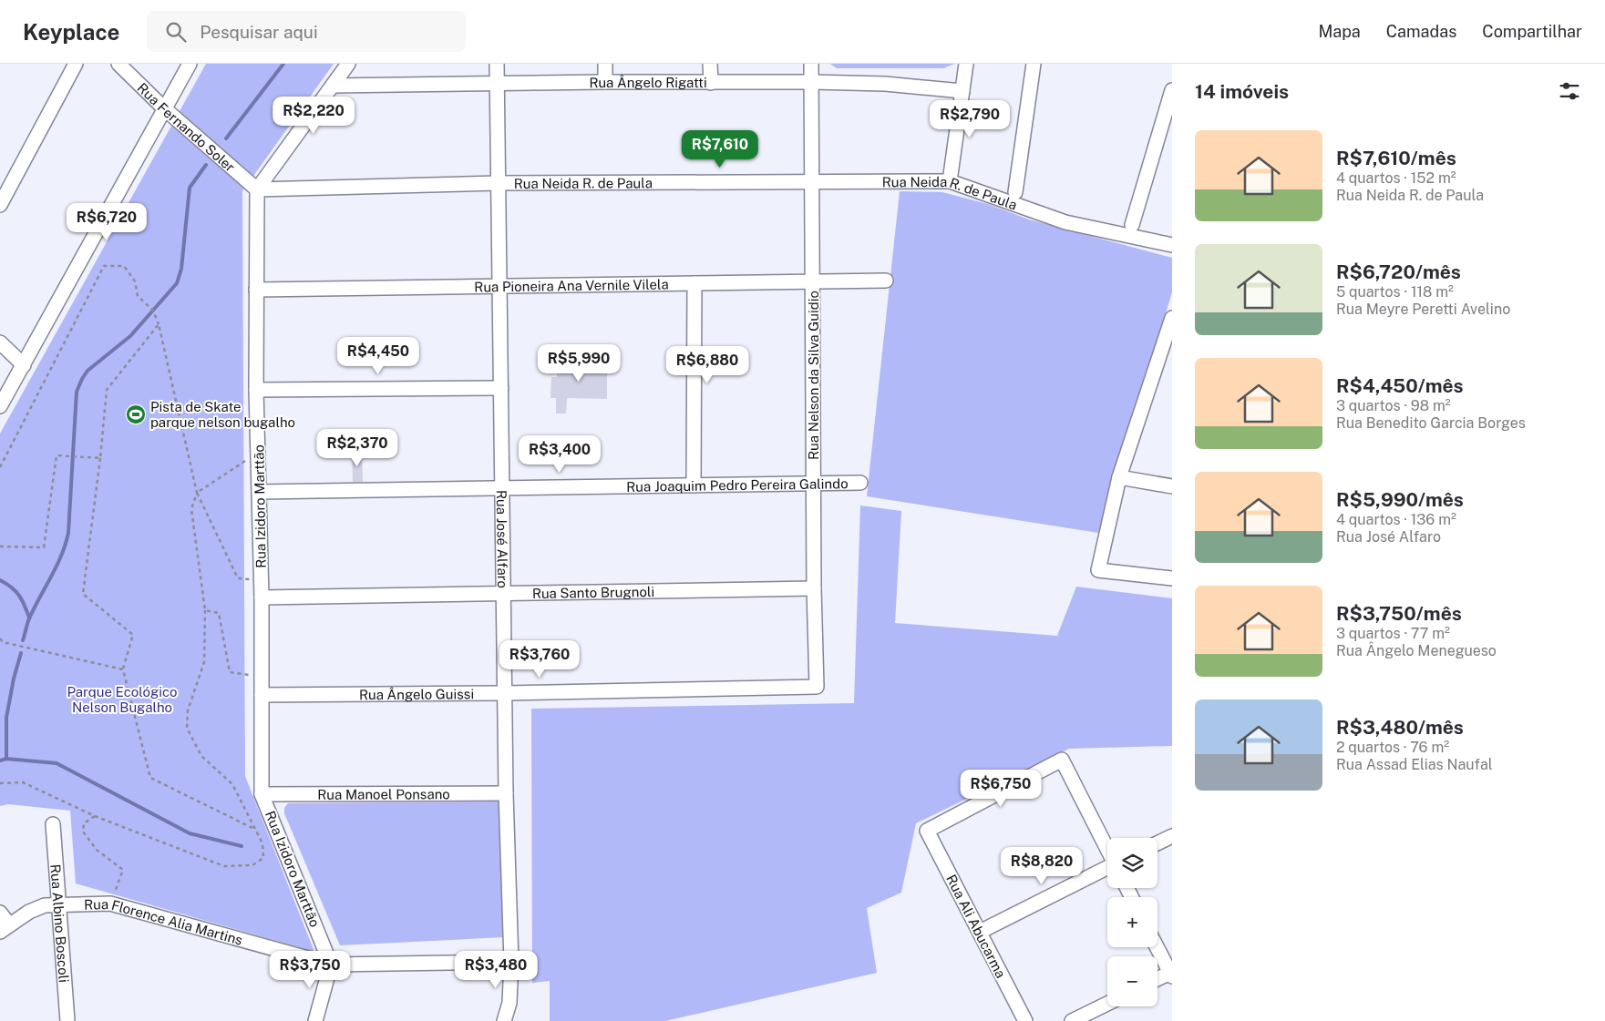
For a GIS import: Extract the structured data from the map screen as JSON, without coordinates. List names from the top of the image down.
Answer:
{
  "streets": {
    "street": [
      "Rua Ângelo Rigatti",
      "Rua Fernando Soler",
      "Rua Neida R. de Paula",
      "Rua Pioneira Ana Vernile Vilela",
      "Rua Nelson da Silva Guidio",
      "Rua Joaquim Pedro Pereira Galindo",
      "Rua Izidoro Marttão",
      "Rua José Alfaro",
      "Rua Santo Brugnoli",
      "Rua Ângelo Guissi",
      "Rua Manoel Ponsano",
      "Rua Albino Boscoli",
      "Rua Florence Alia Martins",
      "Rua Ali Abucarma"
    ]
  },
  "crossings": [
    ["Rua Ângelo Rigatti", "Rua Nelson da Silva Guidio"],
    ["Rua Ângelo Rigatti", "Rua José Alfaro"],
    ["Rua Fernando Soler", "Rua Neida R. de Paula"],
    ["Rua Fernando Soler", "Rua Izidoro Marttão"],
    ["Rua Neida R. de Paula", "Rua Nelson da Silva Guidio"],
    ["Rua Neida R. de Paula", "Rua Izidoro Marttão"],
    ["Rua Neida R. de Paula", "Rua José Alfaro"],
    ["Rua Pioneira Ana Vernile Vilela", "Rua Nelson da Silva Guidio"],
    ["Rua Pioneira Ana Vernile Vilela", "Rua Izidoro Marttão"],
    ["Rua Pioneira Ana Vernile Vilela", "Rua José Alfaro"],
    ["Rua Nelson da Silva Guidio", "Rua Joaquim Pedro Pereira Galindo"],
    ["Rua Nelson da Silva Guidio", "Rua Santo Brugnoli"],
    ["Rua Nelson da Silva Guidio", "Rua Ângelo Guissi"],
    ["Rua Joaquim Pedro Pereira Galindo", "Rua Izidoro Marttão"],
    ["Rua Joaquim Pedro Pereira Galindo", "Rua José Alfaro"],
    ["Rua Izidoro Marttão", "Rua Santo Brugnoli"],
    ["Rua Izidoro Marttão", "Rua Ângelo Guissi"],
    ["Rua Izidoro Marttão", "Rua Manoel Ponsano"],
    ["Rua Izidoro Marttão", "Rua Florence Alia Martins"],
    ["Rua José Alfaro", "Rua Santo Brugnoli"],
    ["Rua José Alfaro", "Rua Ângelo Guissi"],
    ["Rua José Alfaro", "Rua Manoel Ponsano"],
    ["Rua José Alfaro", "Rua Florence Alia Martins"],
    ["Rua Albino Boscoli", "Rua Florence Alia Martins"]
  ],
  "parks": ["Parque Ecológico Nelson Bugalho"],
  "places": {
    "sports": ["Pista de Skate parque nelson bugalho"]
  },
  "page": {
    "header": "Keyplace",
    "search": "Pesquisar aqui",
    "nav": ["Mapa", "Camadas", "Compartilhar"],
    "heading": "14 imóveis",
    "price": [
      "R$2,220",
      "R$2,790",
      "R$7,610",
      "R$6,720",
      "R$4,450",
      "R$5,990",
      "R$6,880",
      "R$2,370",
      "R$3,400",
      "R$3,760",
      "R$6,750",
      "R$8,820",
      "R$3,750",
      "R$3,480"
    ],
    "list": [
      {
        "name": "R$7,610/mês",
        "note": "4 quartos · 152 m² · Rua Neida R. de Paula"
      },
      {
        "name": "R$6,720/mês",
        "note": "5 quartos · 118 m² · Rua Meyre Peretti Avelino"
      },
      {
        "name": "R$4,450/mês",
        "note": "3 quartos · 98 m² · Rua Benedito Garcia Borges"
      },
      {
        "name": "R$5,990/mês",
        "note": "4 quartos · 136 m² · Rua José Alfaro"
      },
      {
        "name": "R$3,750/mês",
        "note": "3 quartos · 77 m² · Rua Ângelo Menegueso"
      },
      {
        "name": "R$3,480/mês",
        "note": "2 quartos · 76 m² · Rua Assad Elias Naufal"
      }
    ],
    "map_buttons": ["+", "−"]
  }
}
